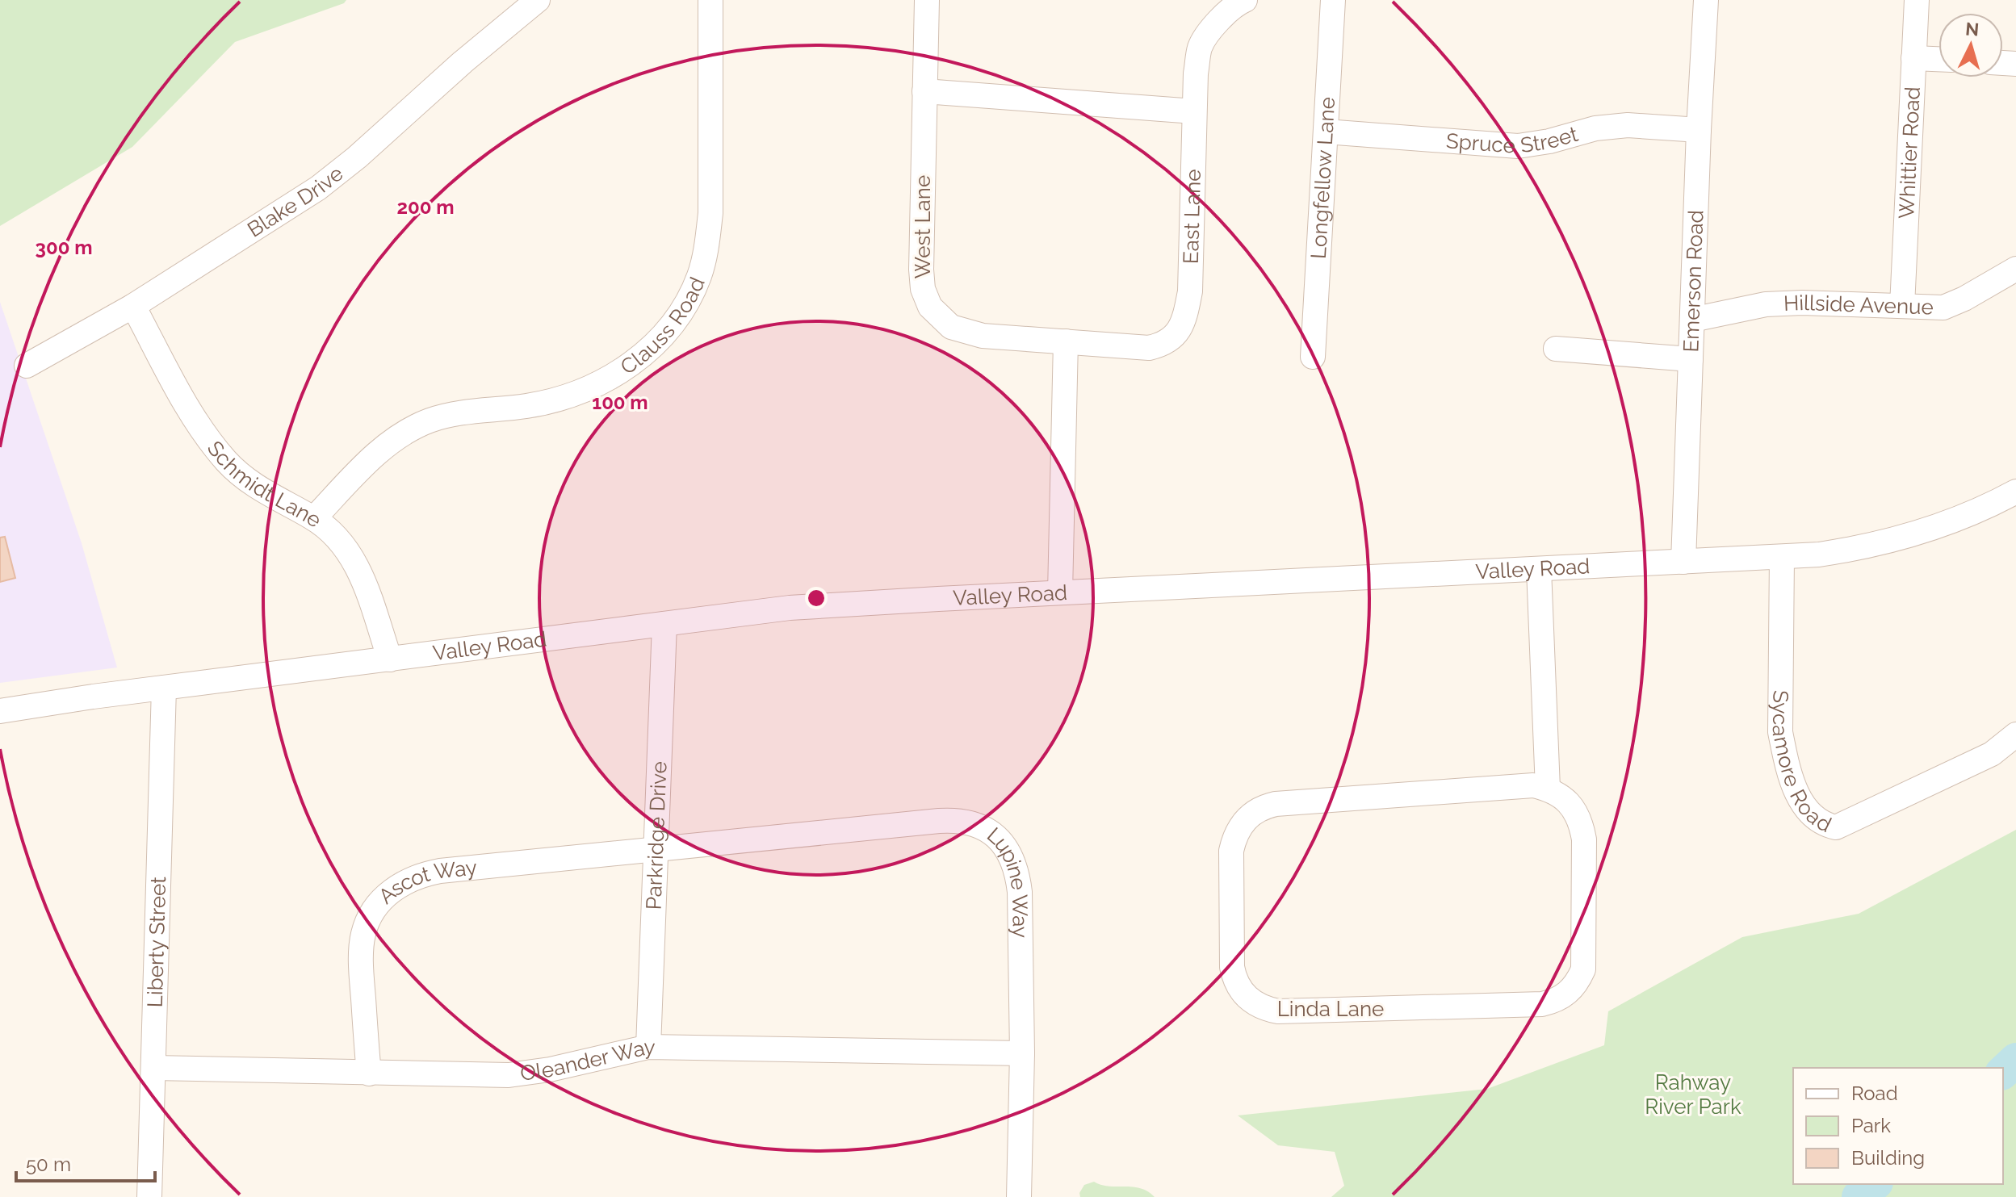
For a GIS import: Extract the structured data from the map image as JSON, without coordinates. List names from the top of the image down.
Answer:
{
  "streets": {
    "street": [
      "Spruce Street",
      "Whittier Road",
      "Longfellow Lane",
      "Blake Drive",
      "East Lane",
      "West Lane",
      "Emerson Road",
      "Hillside Avenue",
      "Clauss Road",
      "Schmidt Lane",
      "Valley Road",
      "Sycamore Road",
      "Parkridge Drive",
      "Ascot Way",
      "Lupine Way",
      "Liberty Street",
      "Linda Lane",
      "Oleander Way"
    ]
  },
  "crossings": [
    ["Spruce Street", "Longfellow Lane"],
    ["Spruce Street", "Emerson Road"],
    ["Whittier Road", "Hillside Avenue"],
    ["Blake Drive", "Schmidt Lane"],
    ["East Lane", "West Lane"],
    ["Emerson Road", "Hillside Avenue"],
    ["Emerson Road", "Valley Road"],
    ["Clauss Road", "Schmidt Lane"],
    ["Schmidt Lane", "Valley Road"],
    ["Valley Road", "Sycamore Road"],
    ["Valley Road", "Parkridge Drive"],
    ["Valley Road", "Liberty Street"],
    ["Parkridge Drive", "Ascot Way"],
    ["Parkridge Drive", "Lupine Way"],
    ["Parkridge Drive", "Oleander Way"],
    ["Ascot Way", "Lupine Way"],
    ["Ascot Way", "Oleander Way"],
    ["Lupine Way", "Oleander Way"],
    ["Liberty Street", "Oleander Way"]
  ],
  "parks": ["Rahway River Park"],
  "legend": ["Road", "Park", "Building"],
  "scale_bar": "50 m",
  "north": "top",
  "rings": ["200 m", "300 m", "100 m"]
}
